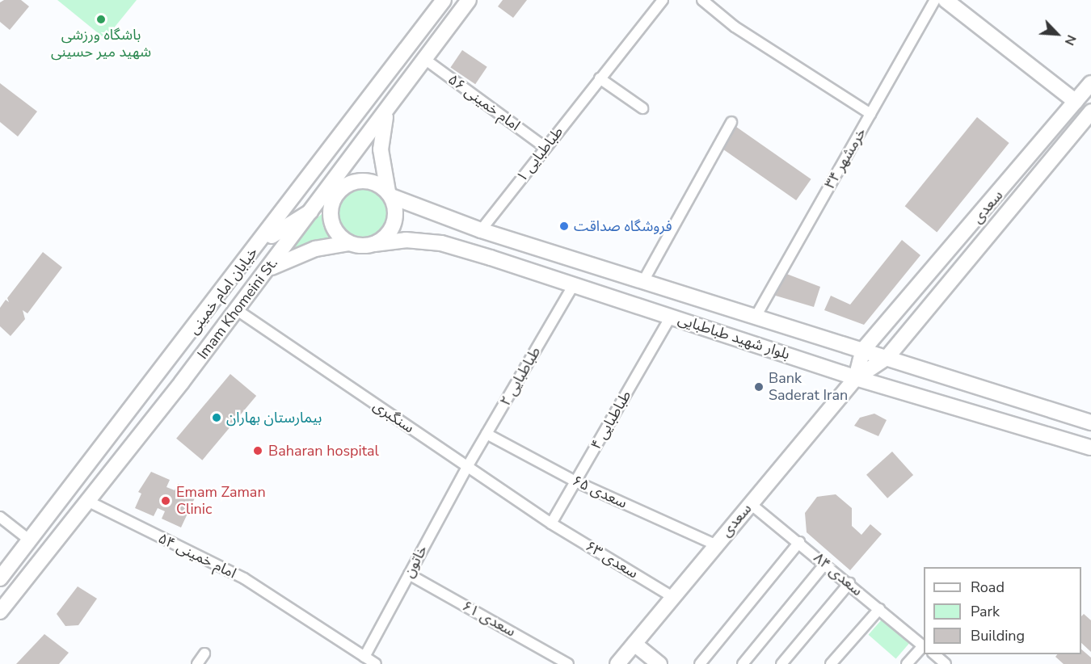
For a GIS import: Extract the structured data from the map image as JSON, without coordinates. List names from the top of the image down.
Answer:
{
  "streets": {
    "main road": [
      "سعدی",
      "خیابان امام خمینی",
      "Imam Khomeini St.",
      "بلوار شهید طباطبایی"
    ],
    "street": [
      "امام خمینی ۵۶",
      "طباطبایی ۱",
      "خرمشهر ۳۴",
      "طباطبایی ۲",
      "سنگبری",
      "طباطبایی ۴",
      "سعدی ۶۵",
      "امام خمینی ۵۴",
      "سعدی ۶۳",
      "خاتون",
      "سعدی ۸۴",
      "سعدی ۶۱"
    ]
  },
  "crossings": [
    ["امام خمینی ۵۶", "طباطبایی ۱"],
    ["امام خمینی ۵۶", "Imam Khomeini St."],
    ["طباطبایی ۱", "بلوار شهید طباطبایی"],
    ["خرمشهر ۳۴", "بلوار شهید طباطبایی"],
    ["سعدی", "بلوار شهید طباطبایی"],
    ["سعدی", "سعدی ۶۵"],
    ["سعدی", "سعدی ۶۳"],
    ["سعدی", "سعدی ۸۴"],
    ["Imam Khomeini St.", "بلوار شهید طباطبایی"],
    ["Imam Khomeini St.", "سنگبری"],
    ["Imam Khomeini St.", "امام خمینی ۵۴"],
    ["بلوار شهید طباطبایی", "طباطبایی ۲"],
    ["بلوار شهید طباطبایی", "طباطبایی ۴"],
    ["طباطبایی ۲", "سنگبری"],
    ["طباطبایی ۲", "سعدی ۶۵"],
    ["طباطبایی ۲", "خاتون"],
    ["سنگبری", "طباطبایی ۴"],
    ["سنگبری", "سعدی ۶۳"],
    ["سنگبری", "خاتون"],
    ["طباطبایی ۴", "سعدی ۶۵"],
    ["طباطبایی ۴", "سعدی ۶۳"],
    ["امام خمینی ۵۴", "خاتون"],
    ["خاتون", "سعدی ۶۱"]
  ],
  "places": [
    "باشگاه ورزشی شهید میر حسینی",
    "فروشگاه صداقت",
    "Bank Saderat Iran",
    "بیمارستان بهاران",
    "Baharan hospital",
    "Emam Zaman Clinic"
  ],
  "legend": ["Road", "Park", "Building"],
  "north": "bottom right"
}
